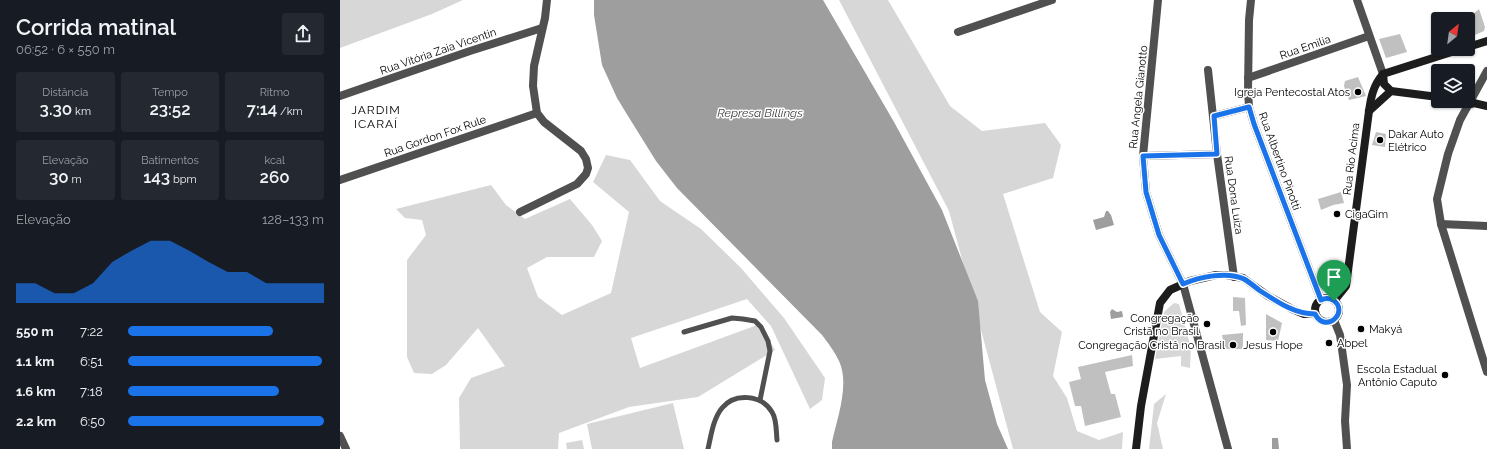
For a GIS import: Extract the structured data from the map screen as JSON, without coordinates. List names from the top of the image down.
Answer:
{
  "streets": {
    "main road": ["Rua Rio Acima"],
    "street": [
      "Rua Emilia",
      "Rua Vitória Zaia Vicentin",
      "Rua Angela Gianotto",
      "Rua Gordon Fox Rule",
      "Rua Albertino Pinotti",
      "Rua Dona Luiza"
    ]
  },
  "crossings": [
    ["Rua Emilia", "Rua Albertino Pinotti"],
    ["Rua Rio Acima", "Rua Albertino Pinotti"]
  ],
  "districts": ["JARDIM ICARAÍ"],
  "water": ["Represa Billings"],
  "places": [
    "Igreja Pentecostal Atos",
    "Dakar Auto Elétrico",
    "CigaGim",
    "Congregação Cristã no Brasil",
    "Makyá",
    "Jesus Hope",
    "Abpel",
    "Congregação Cristâ no Brasil",
    "Escola Estadual Antônio Caputo"
  ],
  "north": "top right",
  "page": {
    "heading": ["Corrida matinal", "06:52 · 6 × 550 m"],
    "stats": [
      ["Distância", "3.30 km"],
      ["Tempo", "23:52"],
      ["Ritmo", "7:14 /km"],
      ["Elevação", "30 m"],
      ["Batimentos", "143 bpm"],
      ["kcal", "260"]
    ],
    "chart": ["Elevação", "128–133 m"],
    "list": [
      {
        "name": "550 m",
        "note": "7:22"
      },
      {
        "name": "1.1 km",
        "note": "6:51"
      },
      {
        "name": "1.6 km",
        "note": "7:18"
      },
      {
        "name": "2.2 km",
        "note": "6:50"
      }
    ]
  }
}
